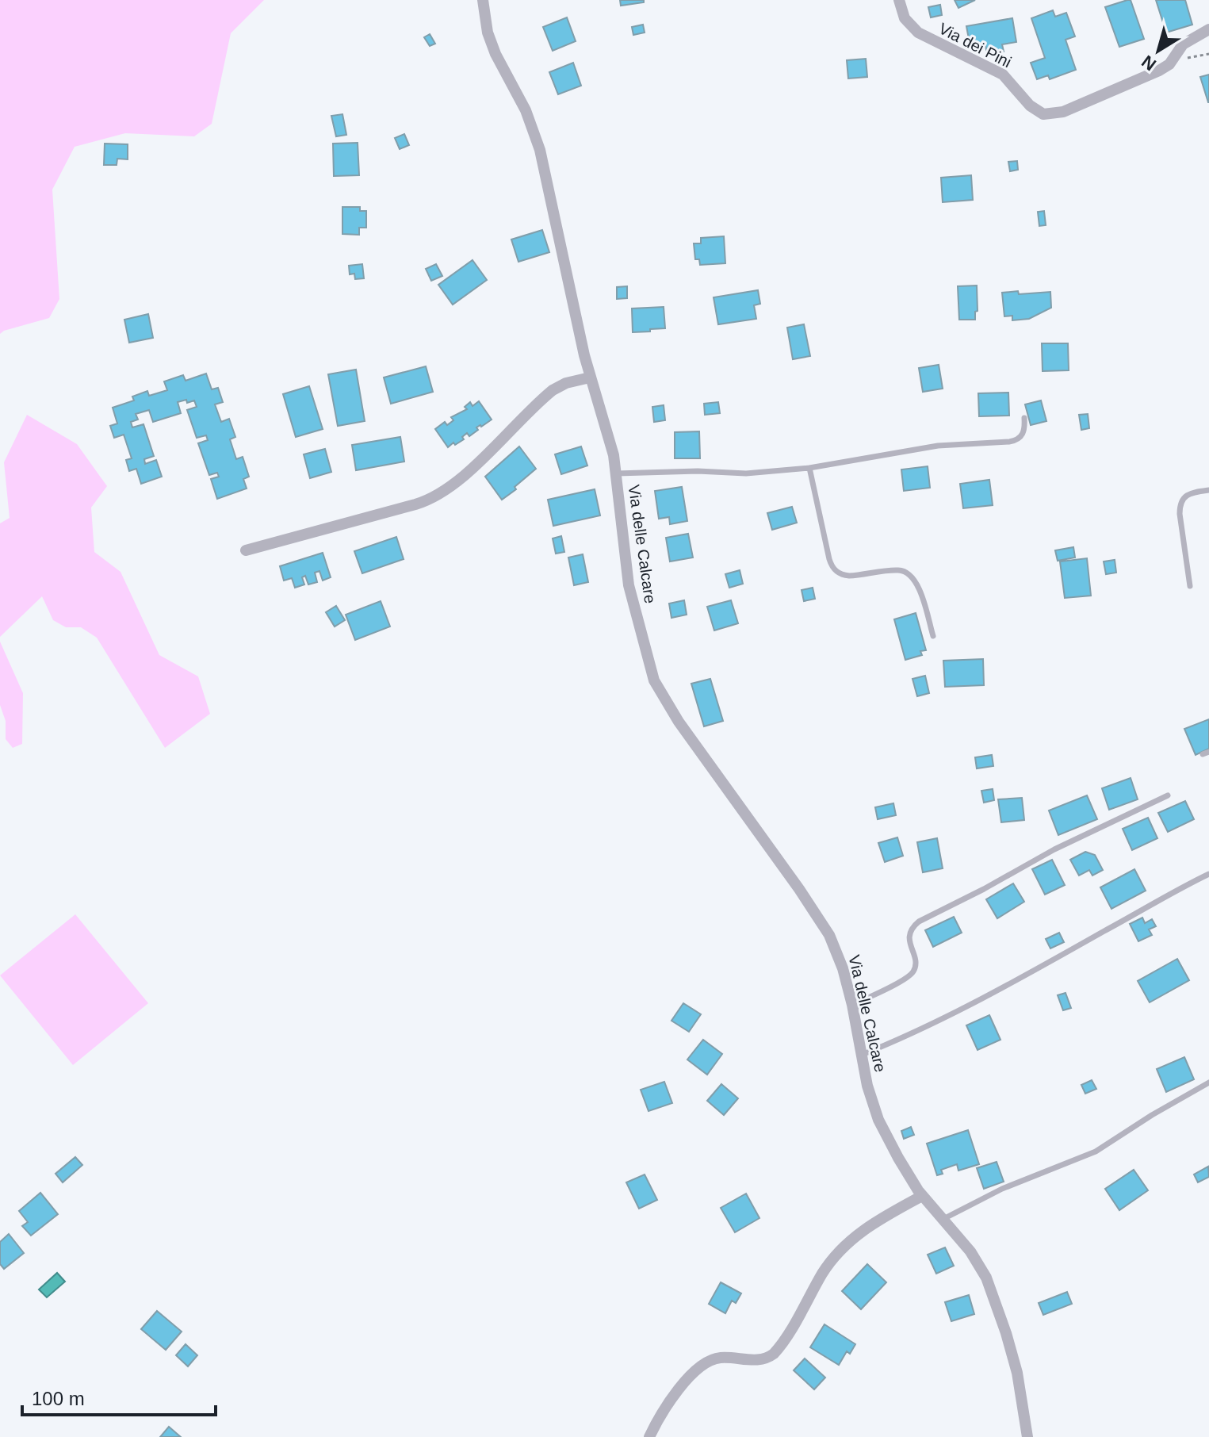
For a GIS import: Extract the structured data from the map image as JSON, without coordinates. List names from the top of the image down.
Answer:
{
  "streets": {
    "street": ["Via dei Pini", "Via delle Calcare"]
  },
  "scale_bar": "100 m",
  "north": "bottom left"
}
